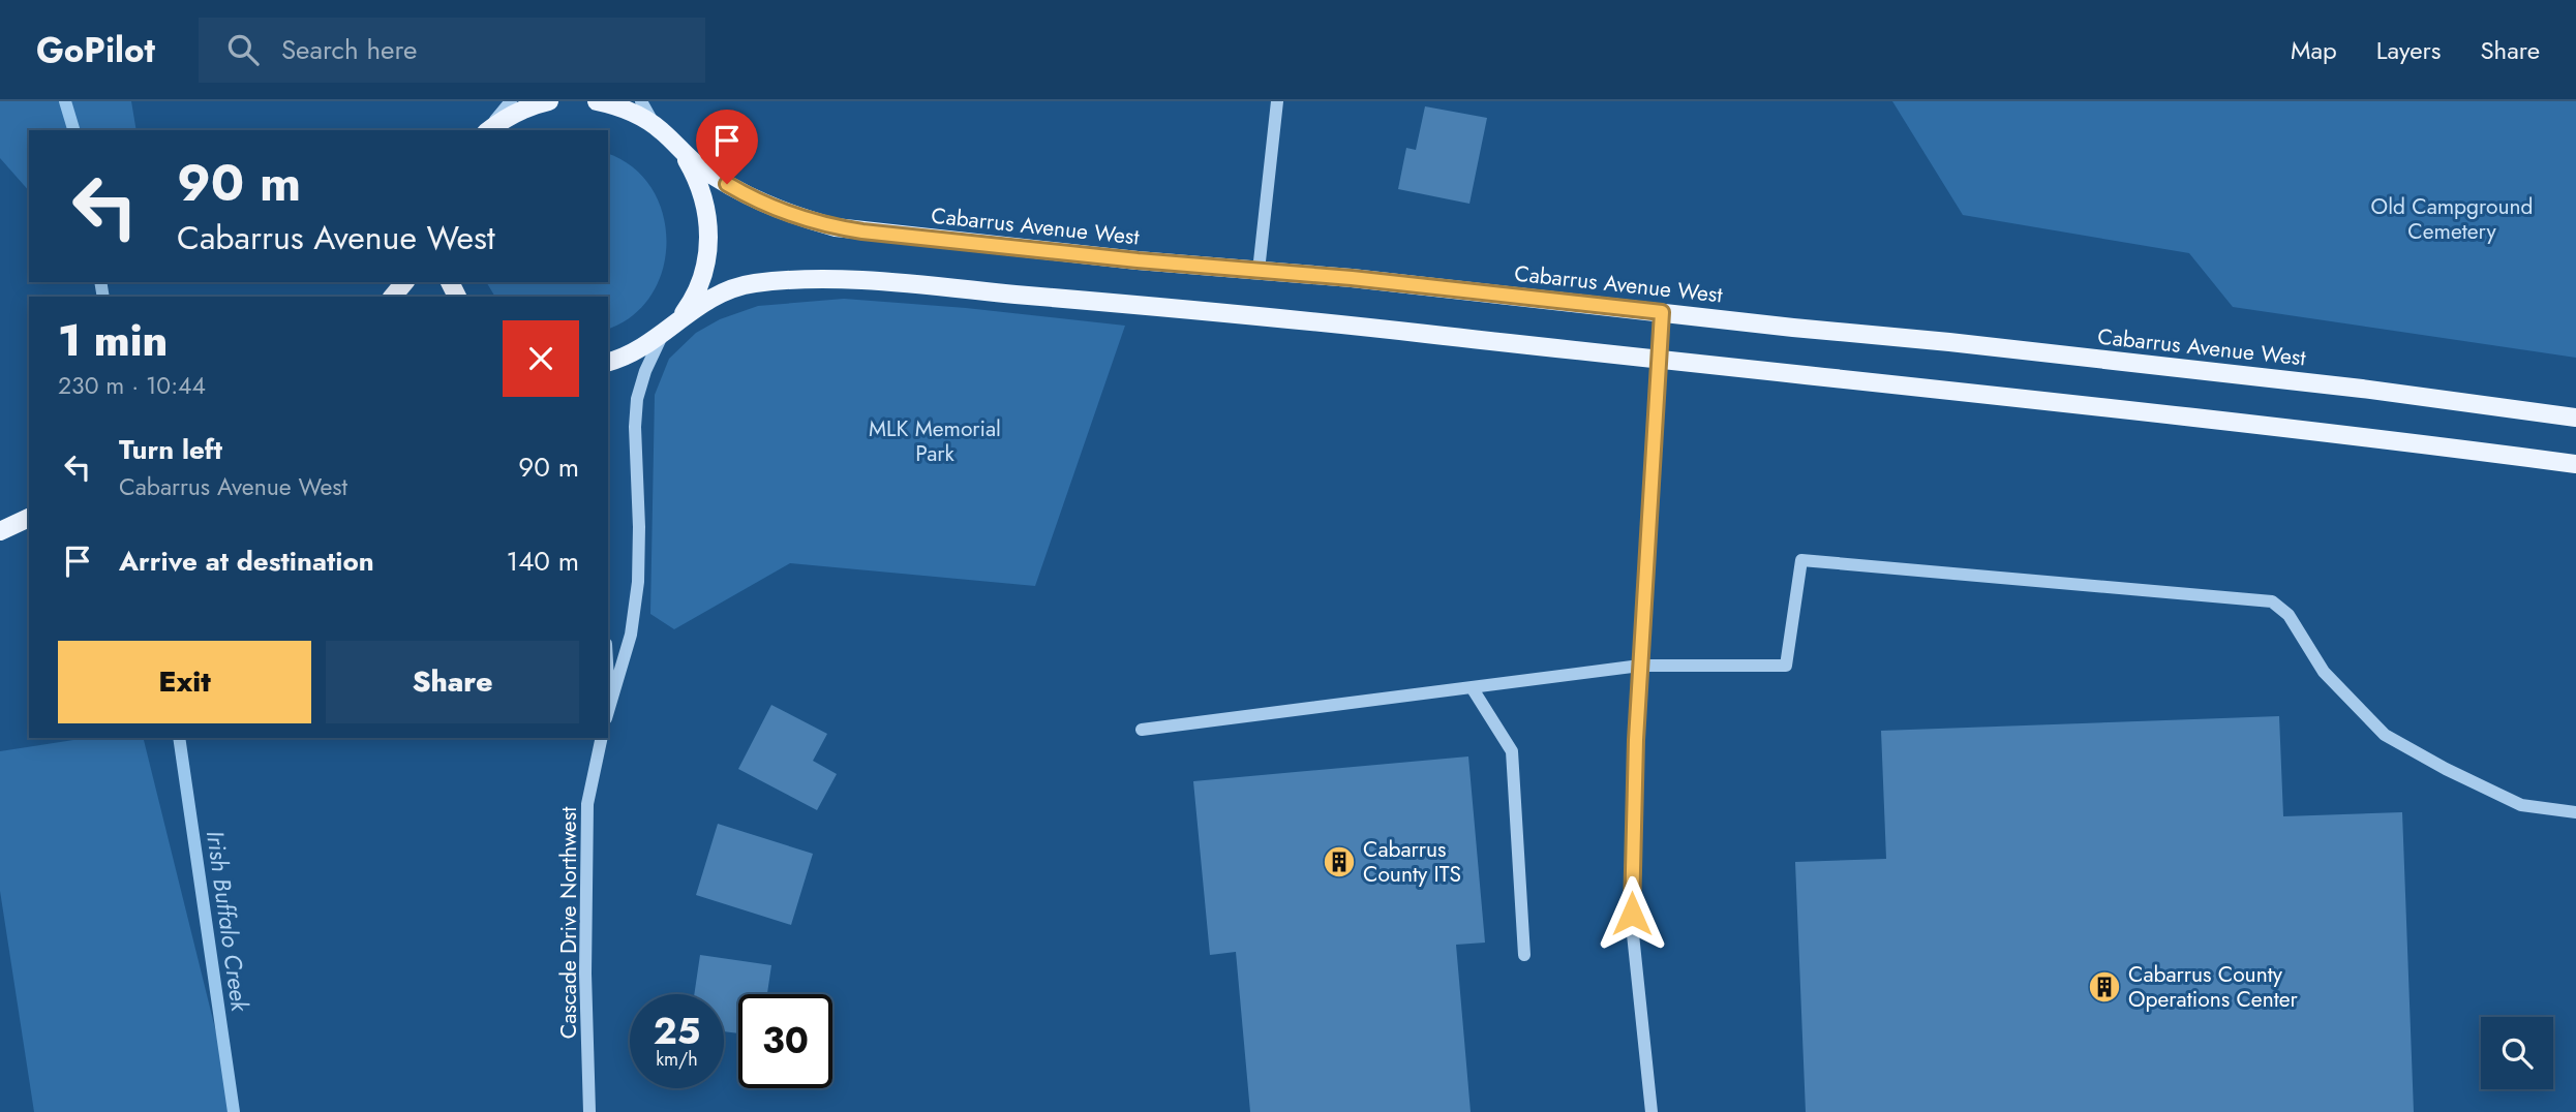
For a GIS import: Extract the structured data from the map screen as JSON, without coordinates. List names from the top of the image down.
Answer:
{
  "streets": {
    "main road": ["Cabarrus Avenue West"],
    "street": ["Cascade Drive Northwest"]
  },
  "water": ["Irish Buffalo Creek"],
  "parks": ["Old Campground Cemetery", "MLK Memorial Park"],
  "places": {
    "building": ["Cabarrus County ITS", "Cabarrus County Operations Center"]
  },
  "page": {
    "header": "GoPilot",
    "search": "Search here",
    "nav": ["Map", "Layers", "Share"],
    "turn": ["90 m", "Cabarrus Avenue West"],
    "heading": ["1 min", "230 m · 10:44"],
    "list": [
      {
        "name": "Turn left",
        "note": "Cabarrus Avenue West",
        "value": "90 m"
      },
      {
        "name": "Arrive at destination",
        "value": "140 m"
      }
    ],
    "buttons": ["Exit", "Share"],
    "speed": "25 km/h",
    "limit": "30"
  }
}
